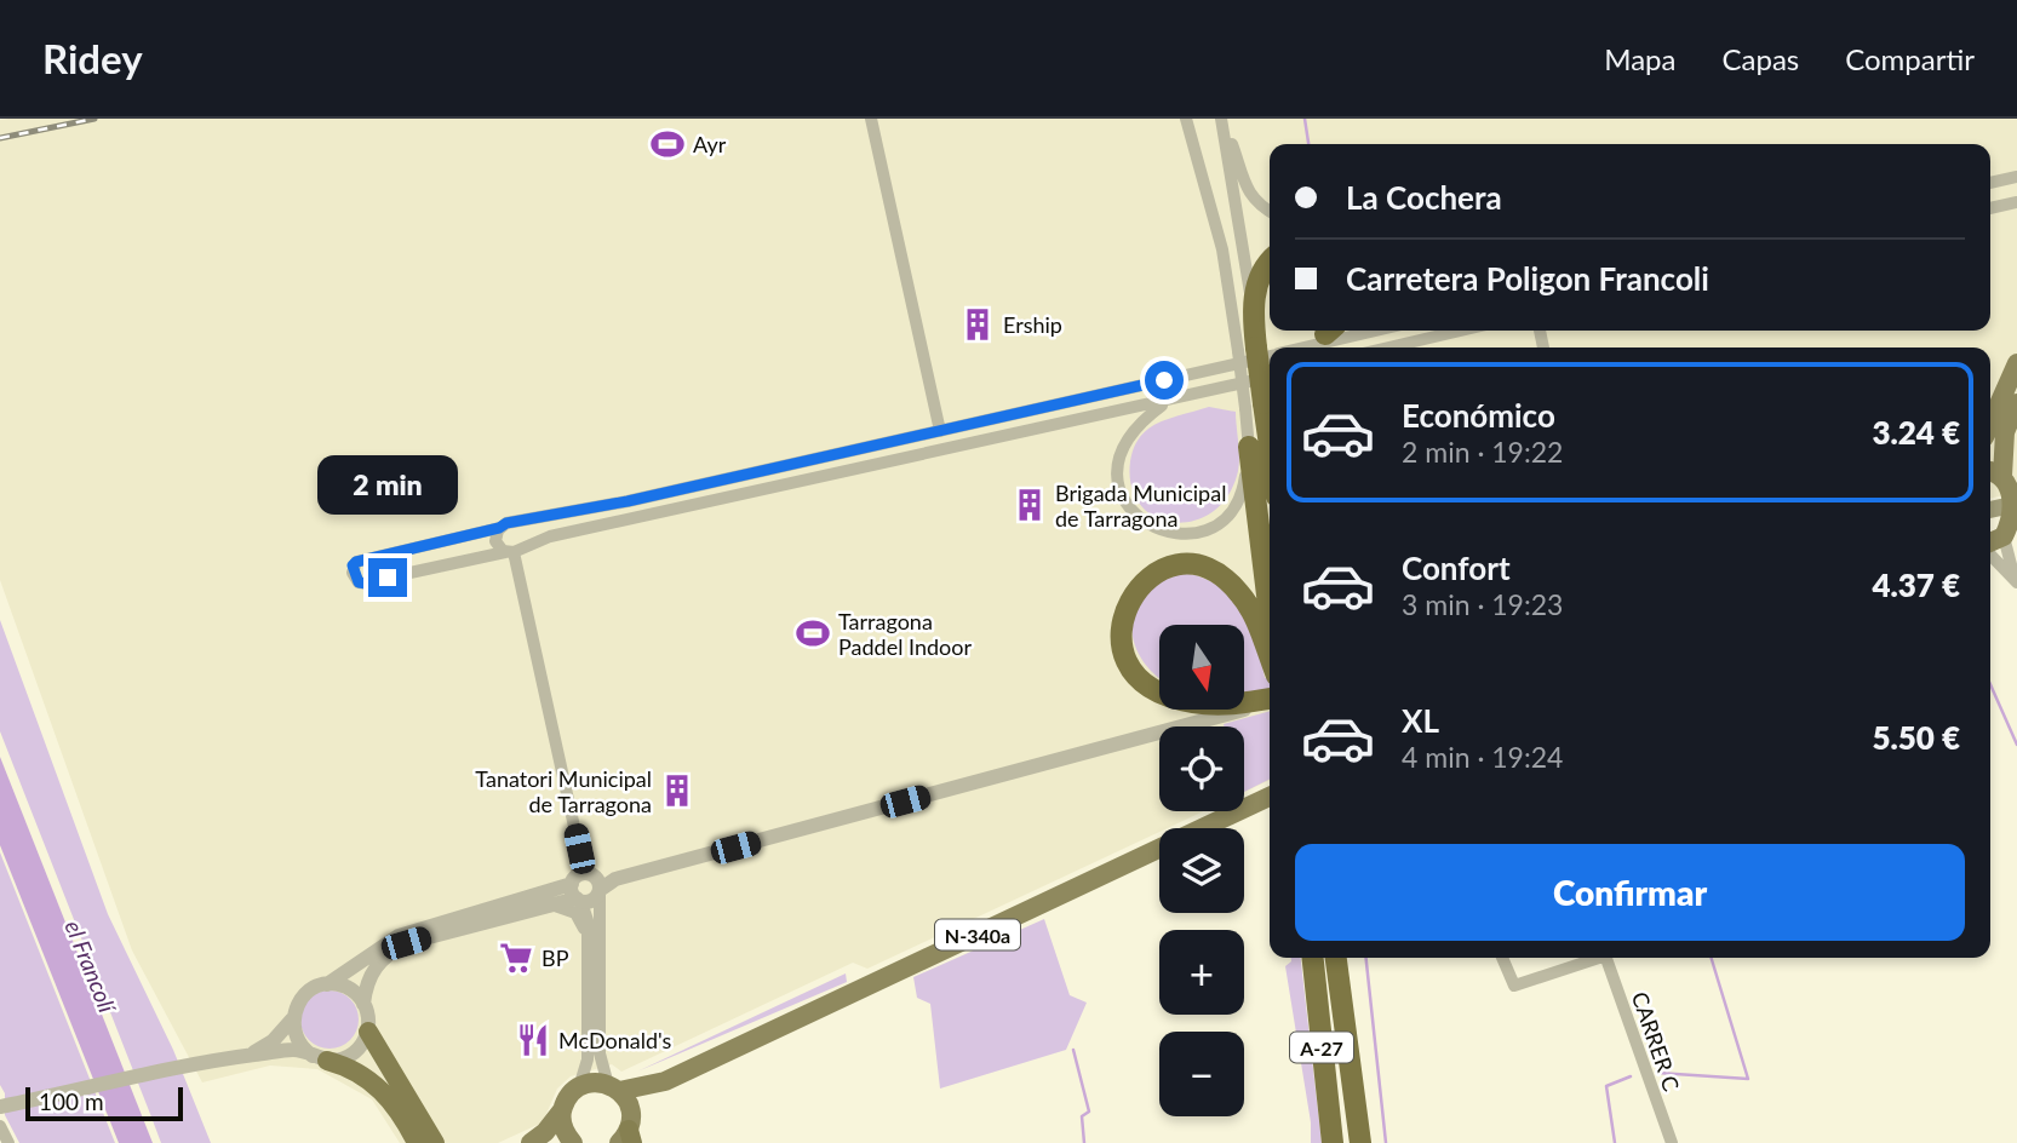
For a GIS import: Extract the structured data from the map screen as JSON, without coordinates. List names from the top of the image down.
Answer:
{
  "streets": {
    "highway": ["A-27"],
    "main road": ["N-340a"],
    "street": ["CARRER C"]
  },
  "water": ["el Francolí"],
  "places": {
    "sports": ["Ayr", "Tarragona Paddel Indoor"],
    "building": ["Ership", "Brigada Municipal de Tarragona", "Tanatori Municipal de Tarragona"],
    "supermarket": ["BP"],
    "restaurant": ["McDonald's"]
  },
  "scale_bar": "100 m",
  "north": "bottom",
  "page": {
    "header": "Ridey",
    "nav": ["Mapa", "Capas", "Compartir"],
    "banner": ["La Cochera", "Carretera Poligon Francoli"],
    "list": [
      {
        "name": "Económico",
        "note": "2 min · 19:22",
        "value": "3.24 €"
      },
      {
        "name": "Confort",
        "note": "3 min · 19:23",
        "value": "4.37 €"
      },
      {
        "name": "XL",
        "note": "4 min · 19:24",
        "value": "5.50 €"
      }
    ],
    "bubble": "2 min",
    "map_buttons": ["+", "−"],
    "buttons": "Confirmar",
    "scale": "100 m"
  }
}
